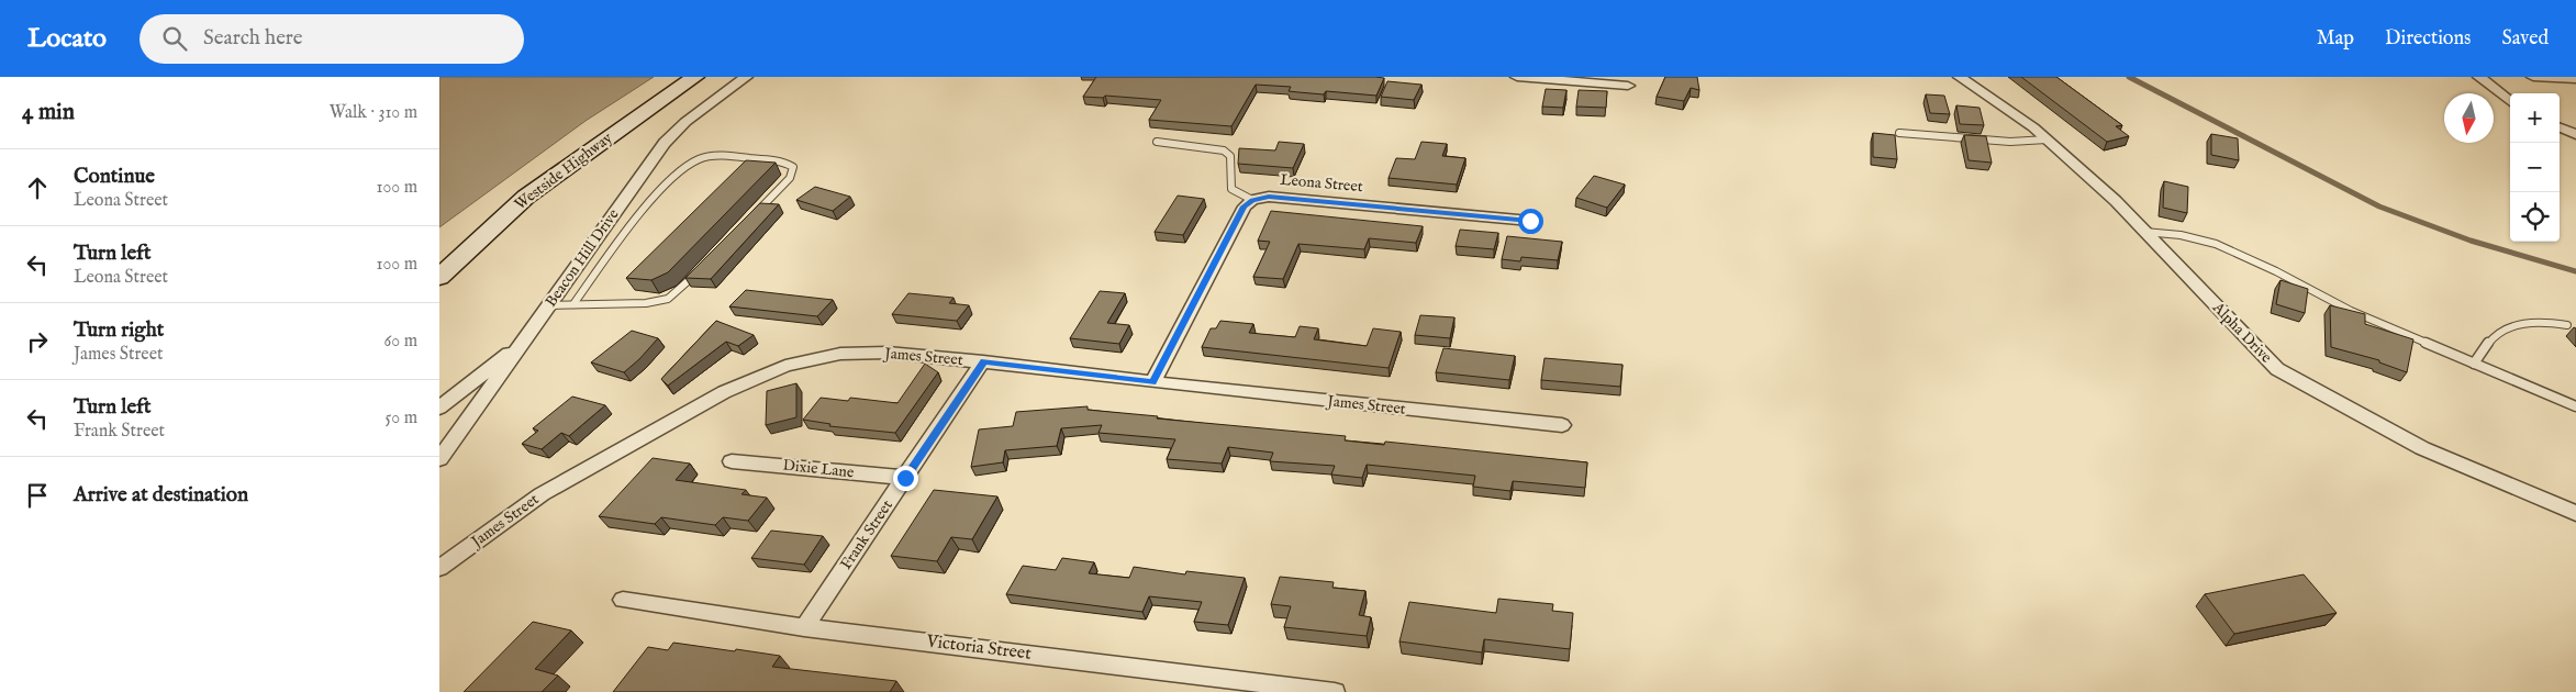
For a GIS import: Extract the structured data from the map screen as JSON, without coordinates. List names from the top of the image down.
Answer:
{
  "streets": {
    "main road": ["Westside Highway"],
    "street": [
      "Leona Street",
      "Beacon Hill Drive",
      "Alpha Drive",
      "James Street",
      "Dixie Lane",
      "Frank Street",
      "Victoria Street"
    ]
  },
  "crossings": [
    ["James Street", "Frank Street"],
    ["Dixie Lane", "Frank Street"],
    ["Frank Street", "Victoria Street"]
  ],
  "north": "bottom",
  "page": {
    "header": "Locato",
    "search": "Search here",
    "nav": ["Map", "Directions", "Saved"],
    "heading": ["4 min", "Walk · 310 m"],
    "map_buttons": ["+", "−"],
    "list": [
      ["Continue", "Leona Street", "100 m"],
      ["Turn left", "Leona Street", "100 m"],
      ["Turn right", "James Street", "60 m"],
      ["Turn left", "Frank Street", "50 m"],
      "Arrive at destination"
    ]
  }
}
